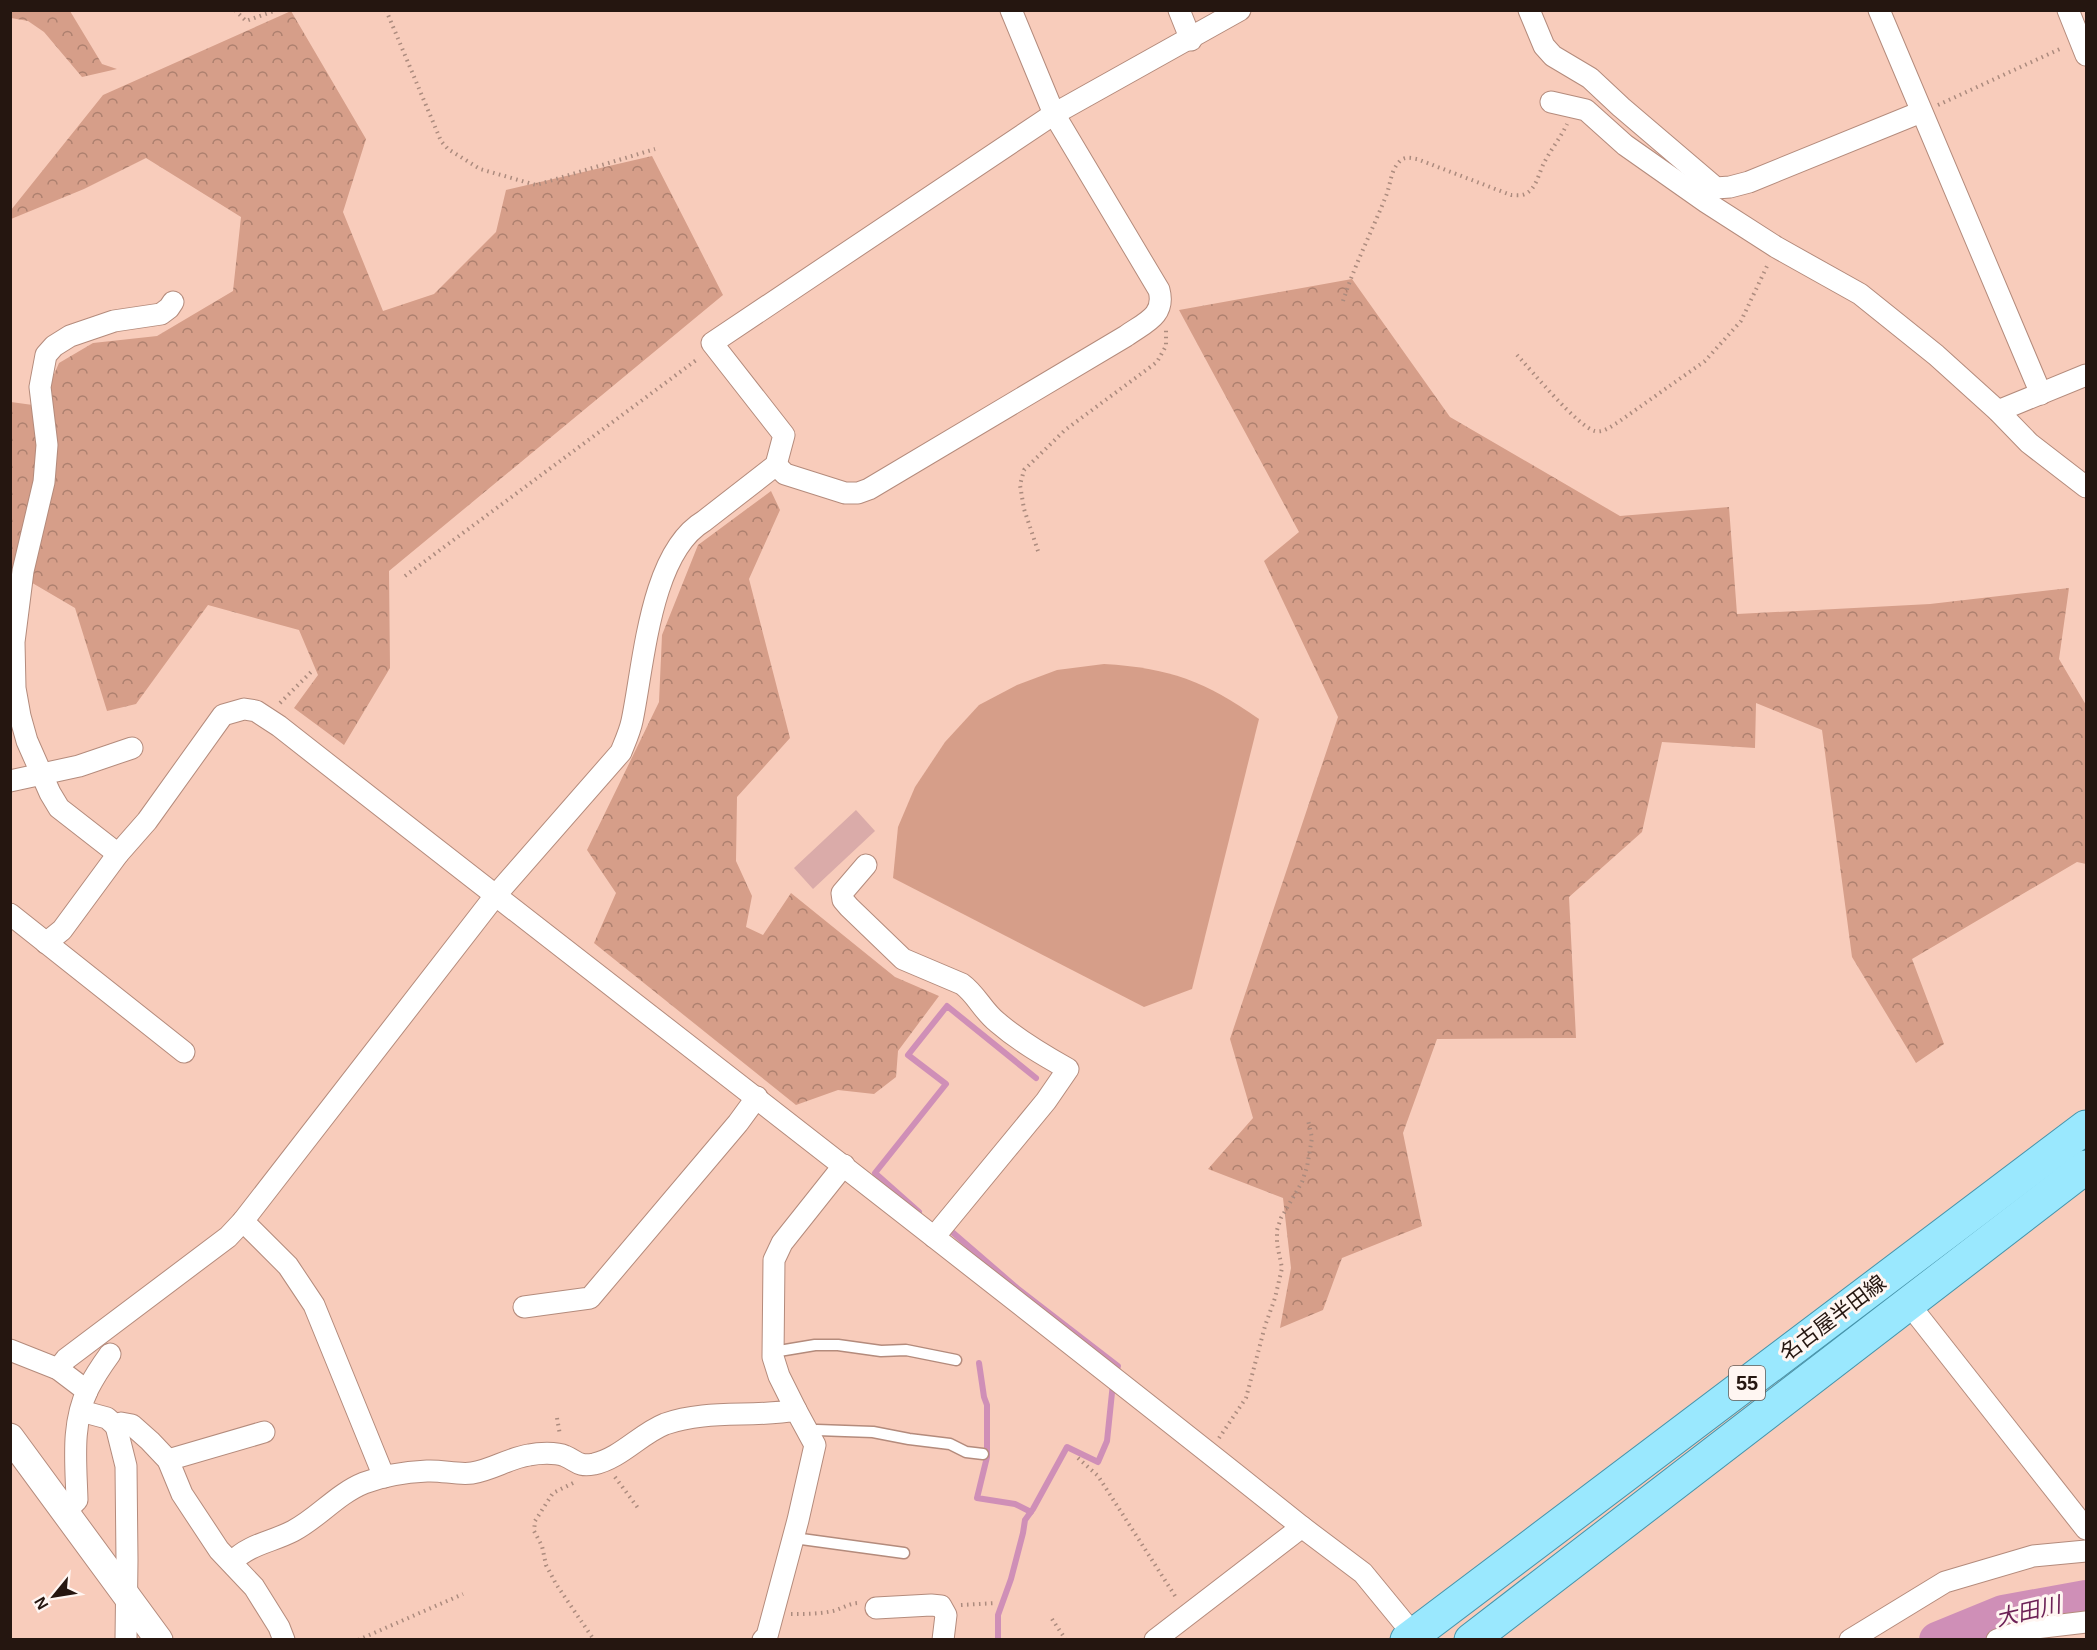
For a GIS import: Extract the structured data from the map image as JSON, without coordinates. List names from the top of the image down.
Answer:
{
  "streets": {
    "main road": ["名古屋半田線", "55"]
  },
  "water": ["大田川"],
  "north": "bottom left"
}
